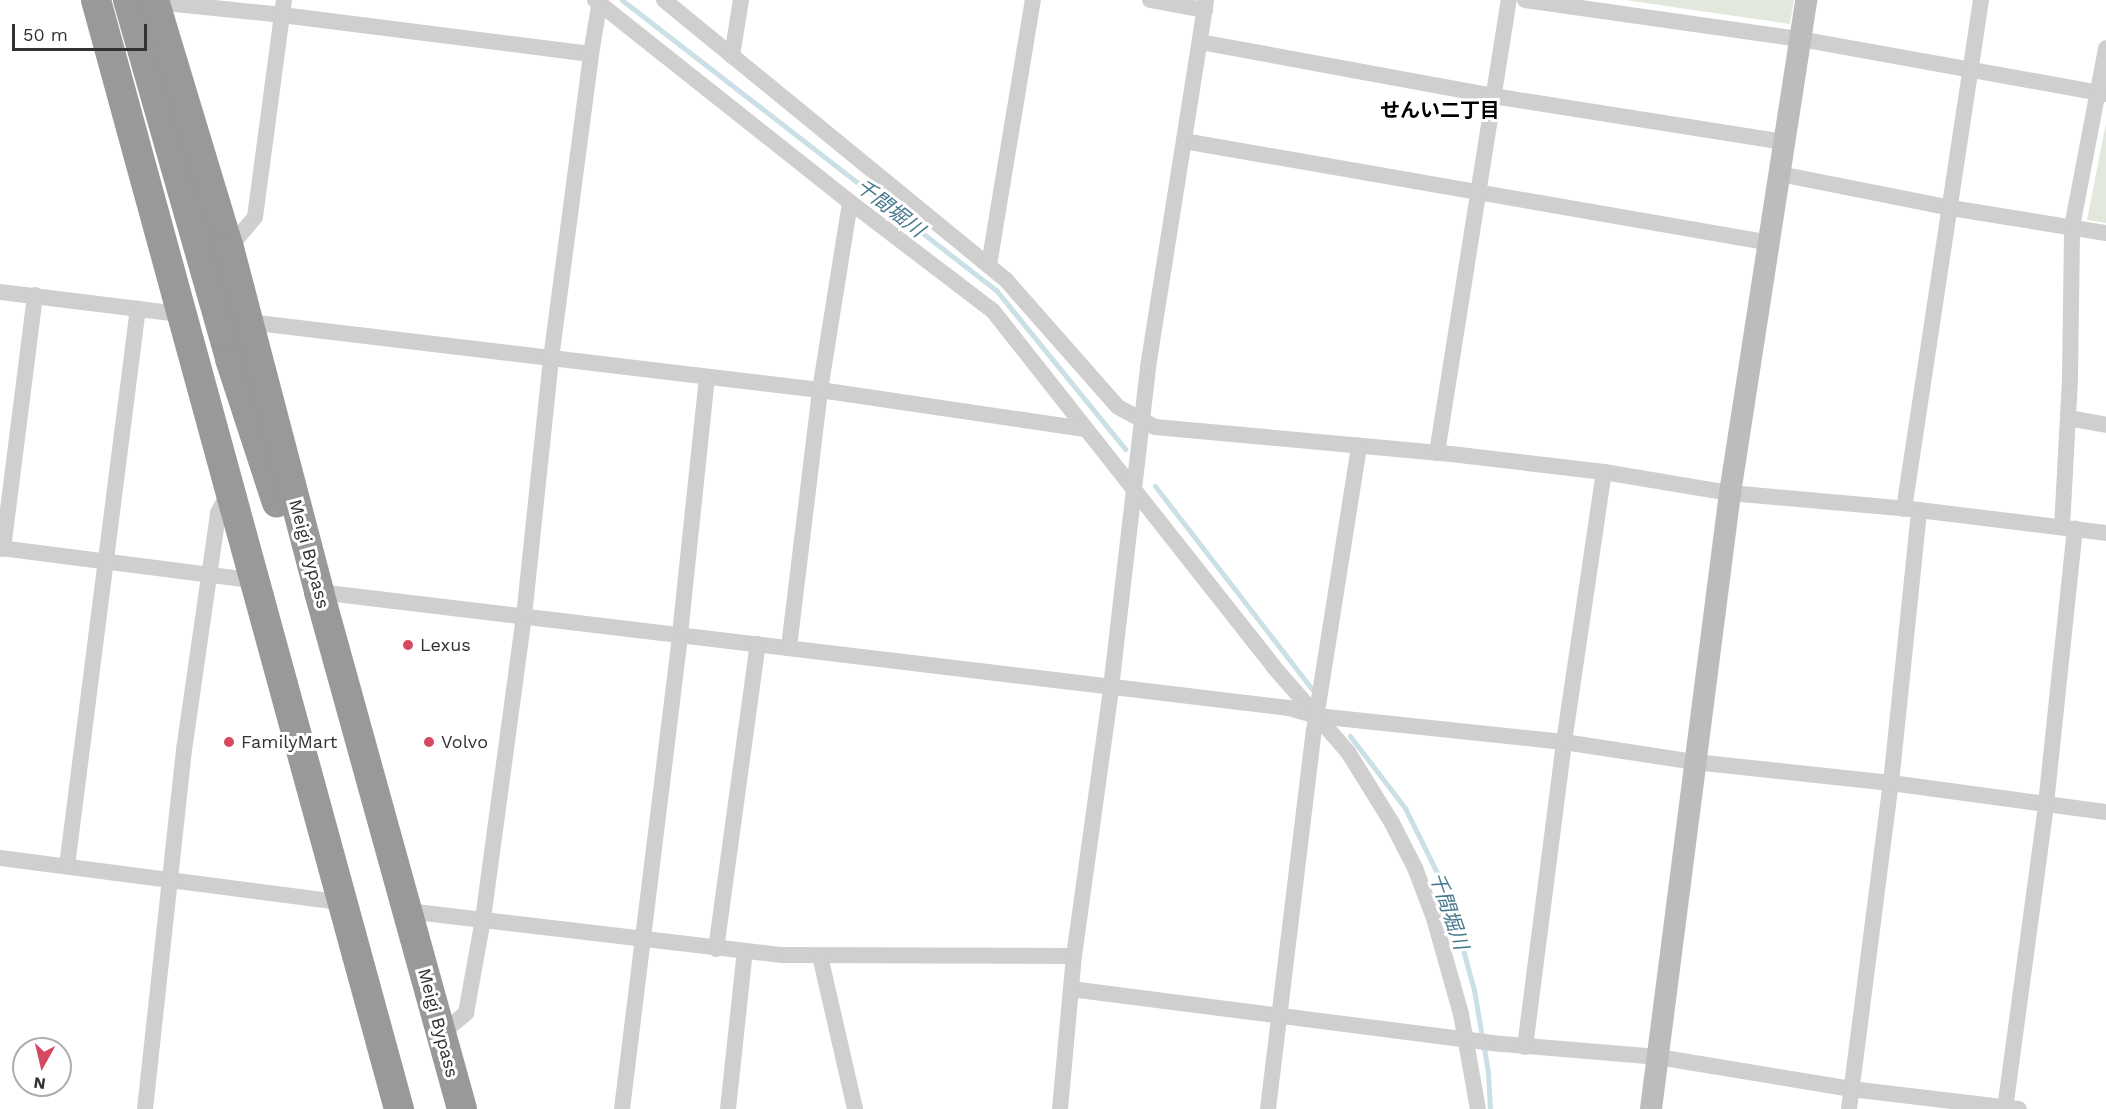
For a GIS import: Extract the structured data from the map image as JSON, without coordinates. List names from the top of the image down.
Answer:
{
  "streets": {
    "highway": ["Meigi Bypass"]
  },
  "districts": ["せんい二丁目"],
  "water": ["千間堀川"],
  "places": ["Lexus", "FamilyMart", "Volvo"],
  "scale_bar": "50 m",
  "north": "bottom"
}
